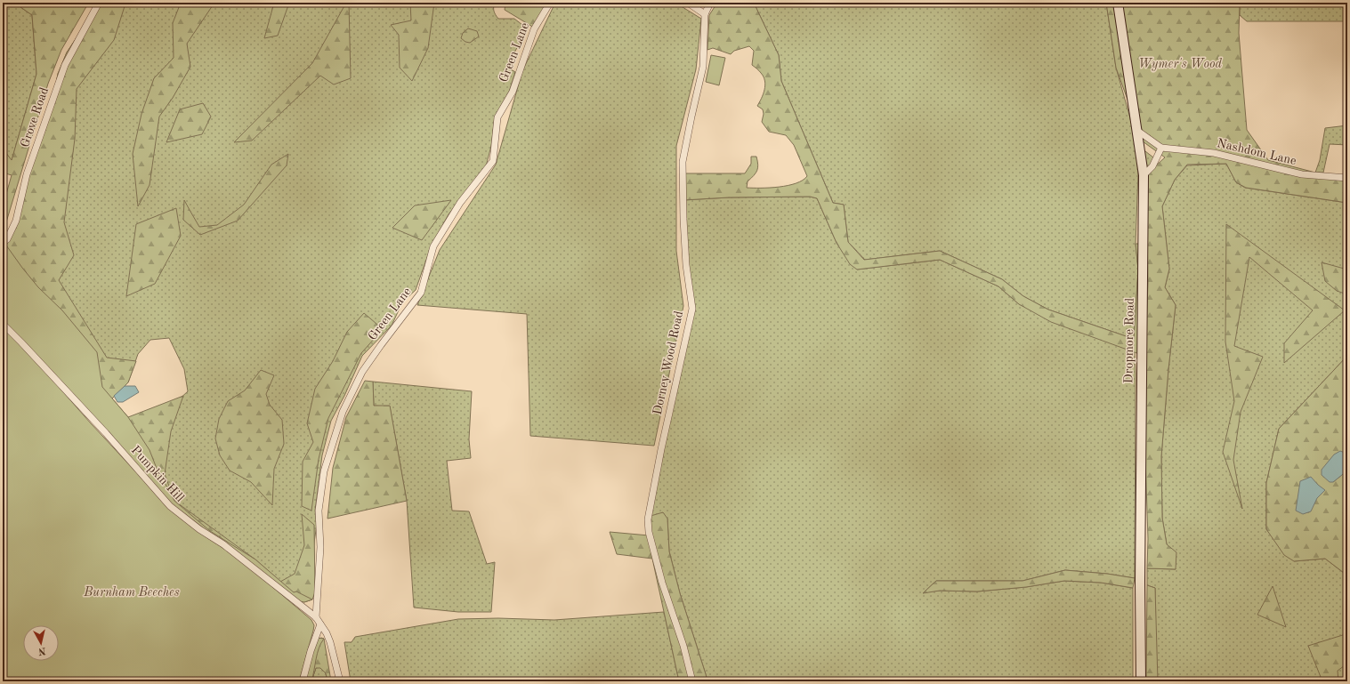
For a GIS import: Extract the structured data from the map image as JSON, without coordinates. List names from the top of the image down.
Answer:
{
  "streets": {
    "street": [
      "Green Lane",
      "Grove Road",
      "Nashdom Lane",
      "Dropmore Road",
      "Dorney Wood Road",
      "Pumpkin Hill"
    ]
  },
  "crossings": [
    ["Green Lane", "Pumpkin Hill"],
    ["Nashdom Lane", "Dropmore Road"]
  ],
  "parks": ["Wymer's Wood", "Burnham Beeches"],
  "north": "bottom"
}
